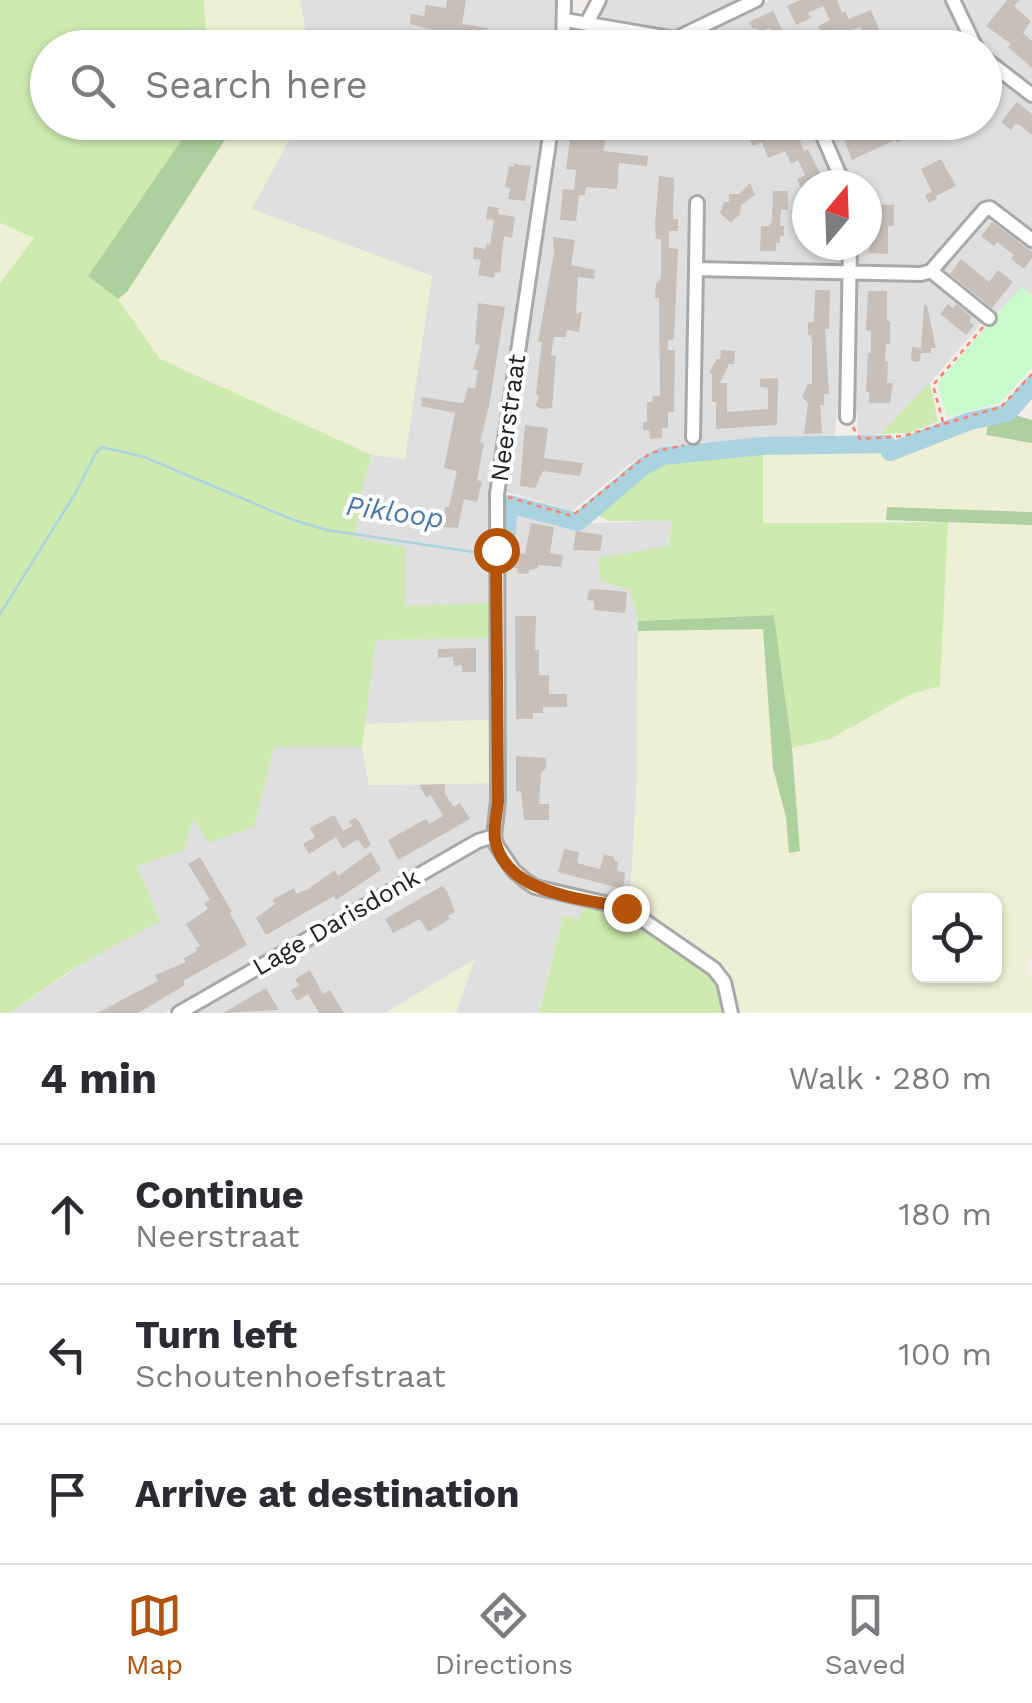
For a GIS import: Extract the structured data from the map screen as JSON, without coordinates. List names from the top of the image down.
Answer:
{
  "streets": {
    "street": ["Neerstraat", "Lage Darisdonk"]
  },
  "crossings": [
    ["Neerstraat", "Lage Darisdonk"]
  ],
  "water": ["Pikloop"],
  "north": "top",
  "page": {
    "search": "Search here",
    "heading": ["4 min", "Walk · 280 m"],
    "list": [
      ["Continue", "Neerstraat", "180 m"],
      ["Turn left", "Schoutenhoefstraat", "100 m"],
      "Arrive at destination"
    ],
    "nav": ["Map", "Directions", "Saved"]
  }
}
